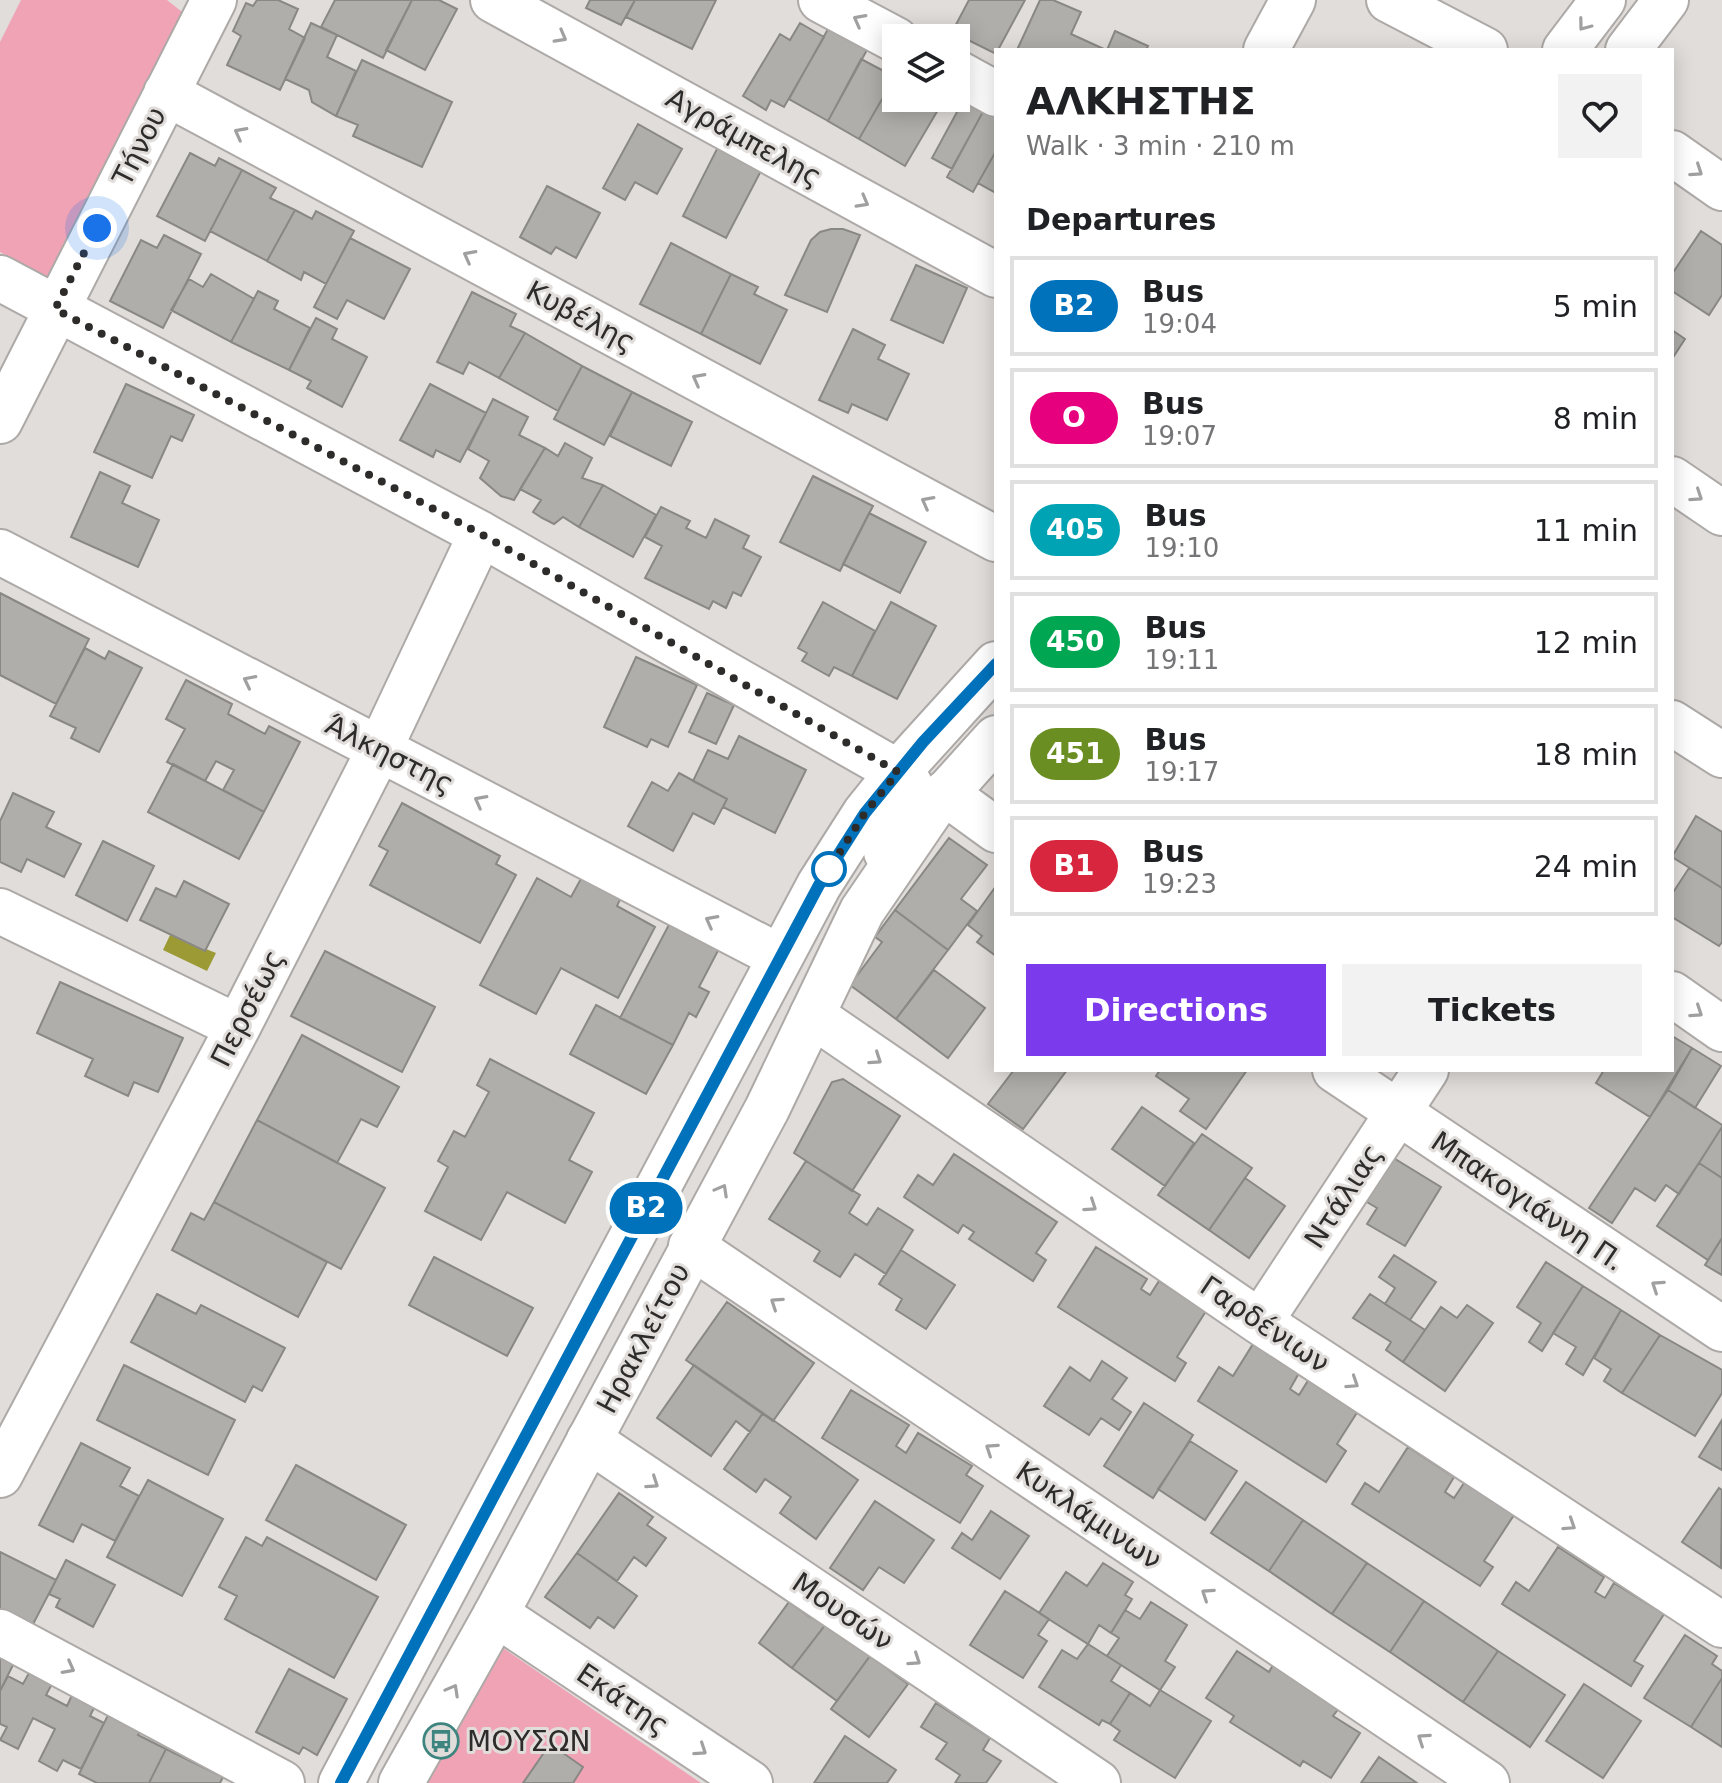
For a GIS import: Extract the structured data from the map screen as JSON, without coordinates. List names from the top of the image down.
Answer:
{
  "streets": {
    "street": [
      "Αγράμπελης",
      "Τήνου",
      "Κυβέλης",
      "Άλκηστης",
      "Περσέως",
      "Ντάλιας",
      "Μπακογιάννη Π.",
      "Γαρδένιων",
      "Ηρακλείτου",
      "Κυκλάμινων",
      "Μουσών",
      "Εκάτης"
    ]
  },
  "crossings": [
    ["Τήνου", "Κυβέλης"],
    ["Άλκηστης", "Περσέως"],
    ["Άλκηστης", "Ηρακλείτου"],
    ["Ντάλιας", "Μπακογιάννη Π."],
    ["Ντάλιας", "Γαρδένιων"],
    ["Γαρδένιων", "Ηρακλείτου"],
    ["Ηρακλείτου", "Κυκλάμινων"],
    ["Ηρακλείτου", "Μουσών"],
    ["Ηρακλείτου", "Εκάτης"]
  ],
  "one_way": [
    "Αγράμπελης",
    "Μπακογιάννη Π.",
    "Γαρδένιων",
    "Κυκλάμινων",
    "Μουσών",
    "Εκάτης"
  ],
  "places": {
    "bus stop": ["ΜΟΥΣΩΝ"]
  },
  "lines": ["bus line Β2"],
  "page": {
    "on_map": "Β2",
    "heading": [
      ["ΑΛΚΗΣΤΗΣ", "Walk · 3 min · 210 m"],
      "Departures"
    ],
    "list": [
      {
        "mark": "Β2",
        "name": "Bus",
        "note": "19:04",
        "value": "5 min"
      },
      {
        "mark": "Ο",
        "name": "Bus",
        "note": "19:07",
        "value": "8 min"
      },
      {
        "mark": "405",
        "name": "Bus",
        "note": "19:10",
        "value": "11 min"
      },
      {
        "mark": "450",
        "name": "Bus",
        "note": "19:11",
        "value": "12 min"
      },
      {
        "mark": "451",
        "name": "Bus",
        "note": "19:17",
        "value": "18 min"
      },
      {
        "mark": "Β1",
        "name": "Bus",
        "note": "19:23",
        "value": "24 min"
      }
    ],
    "buttons": ["Directions", "Tickets"]
  }
}
